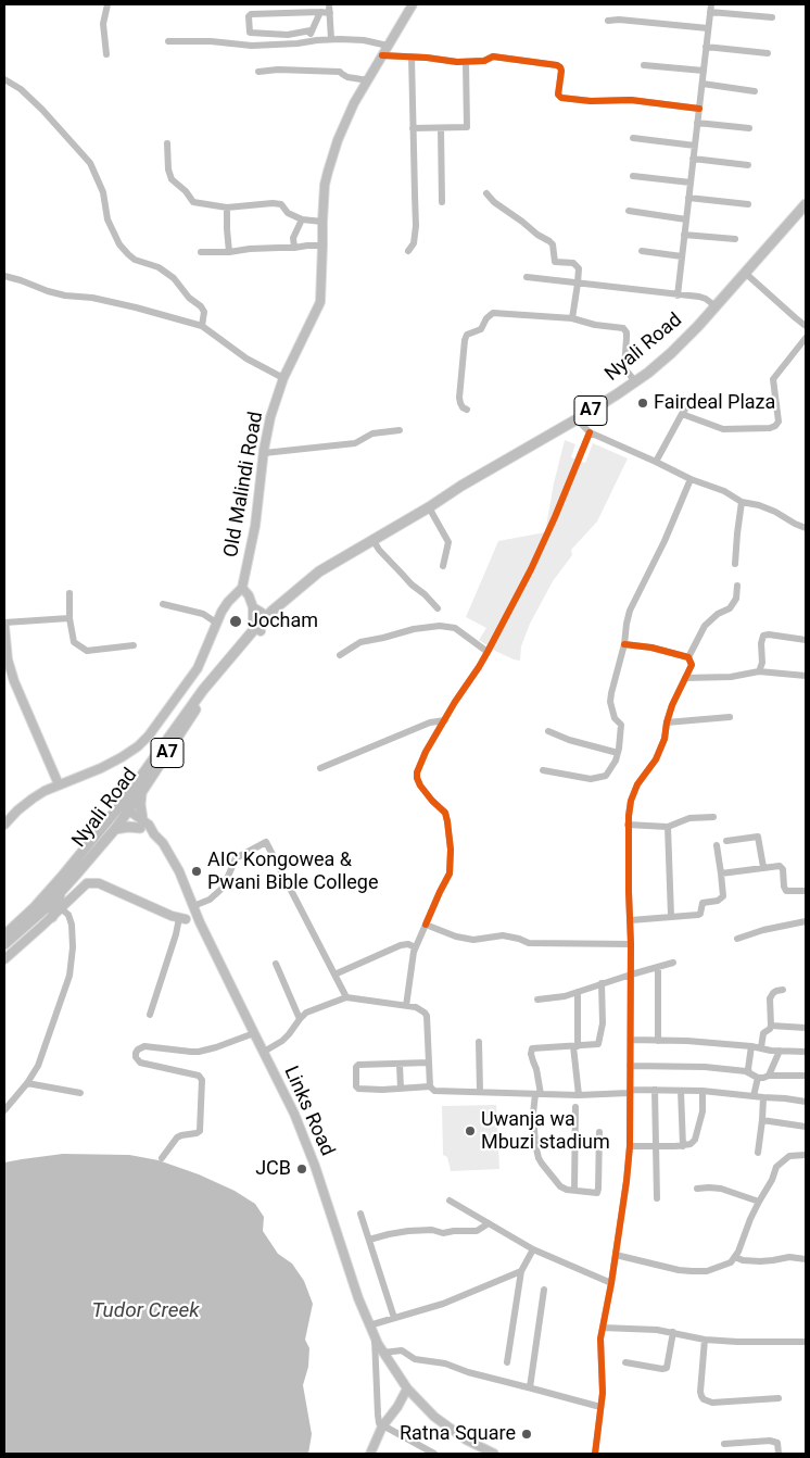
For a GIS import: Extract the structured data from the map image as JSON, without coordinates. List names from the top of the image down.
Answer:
{
  "streets": {
    "highway": ["Nyali Road", "A7"],
    "main road": ["Old Malindi Road", "Links Road"]
  },
  "crossings": [
    ["Nyali Road", "Old Malindi Road"],
    ["Nyali Road", "Links Road"]
  ],
  "water": ["Tudor Creek"],
  "places": [
    "Fairdeal Plaza",
    "Jocham",
    "AIC Kongowea & Pwani Bible College",
    "Uwanja wa Mbuzi stadium",
    "JCB",
    "Ratna Square"
  ]
}
